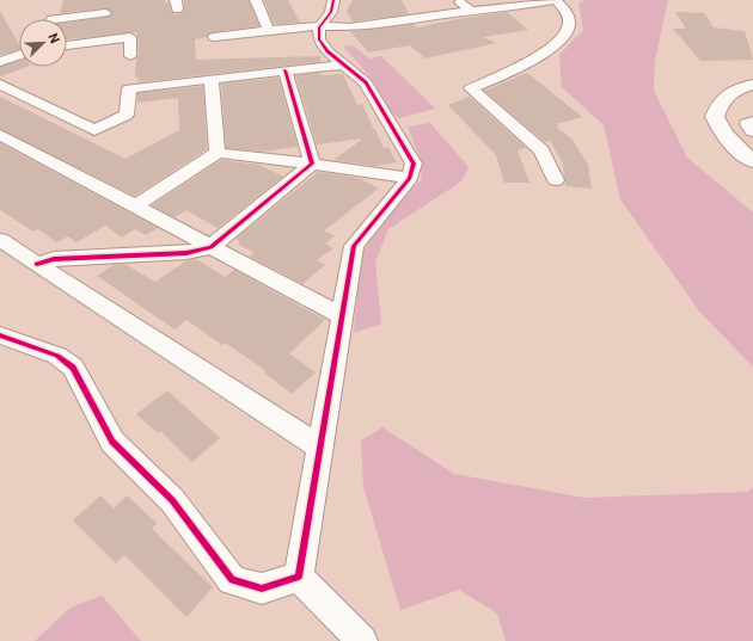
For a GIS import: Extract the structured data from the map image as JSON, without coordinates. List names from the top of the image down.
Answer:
{
  "north": "top right"
}
